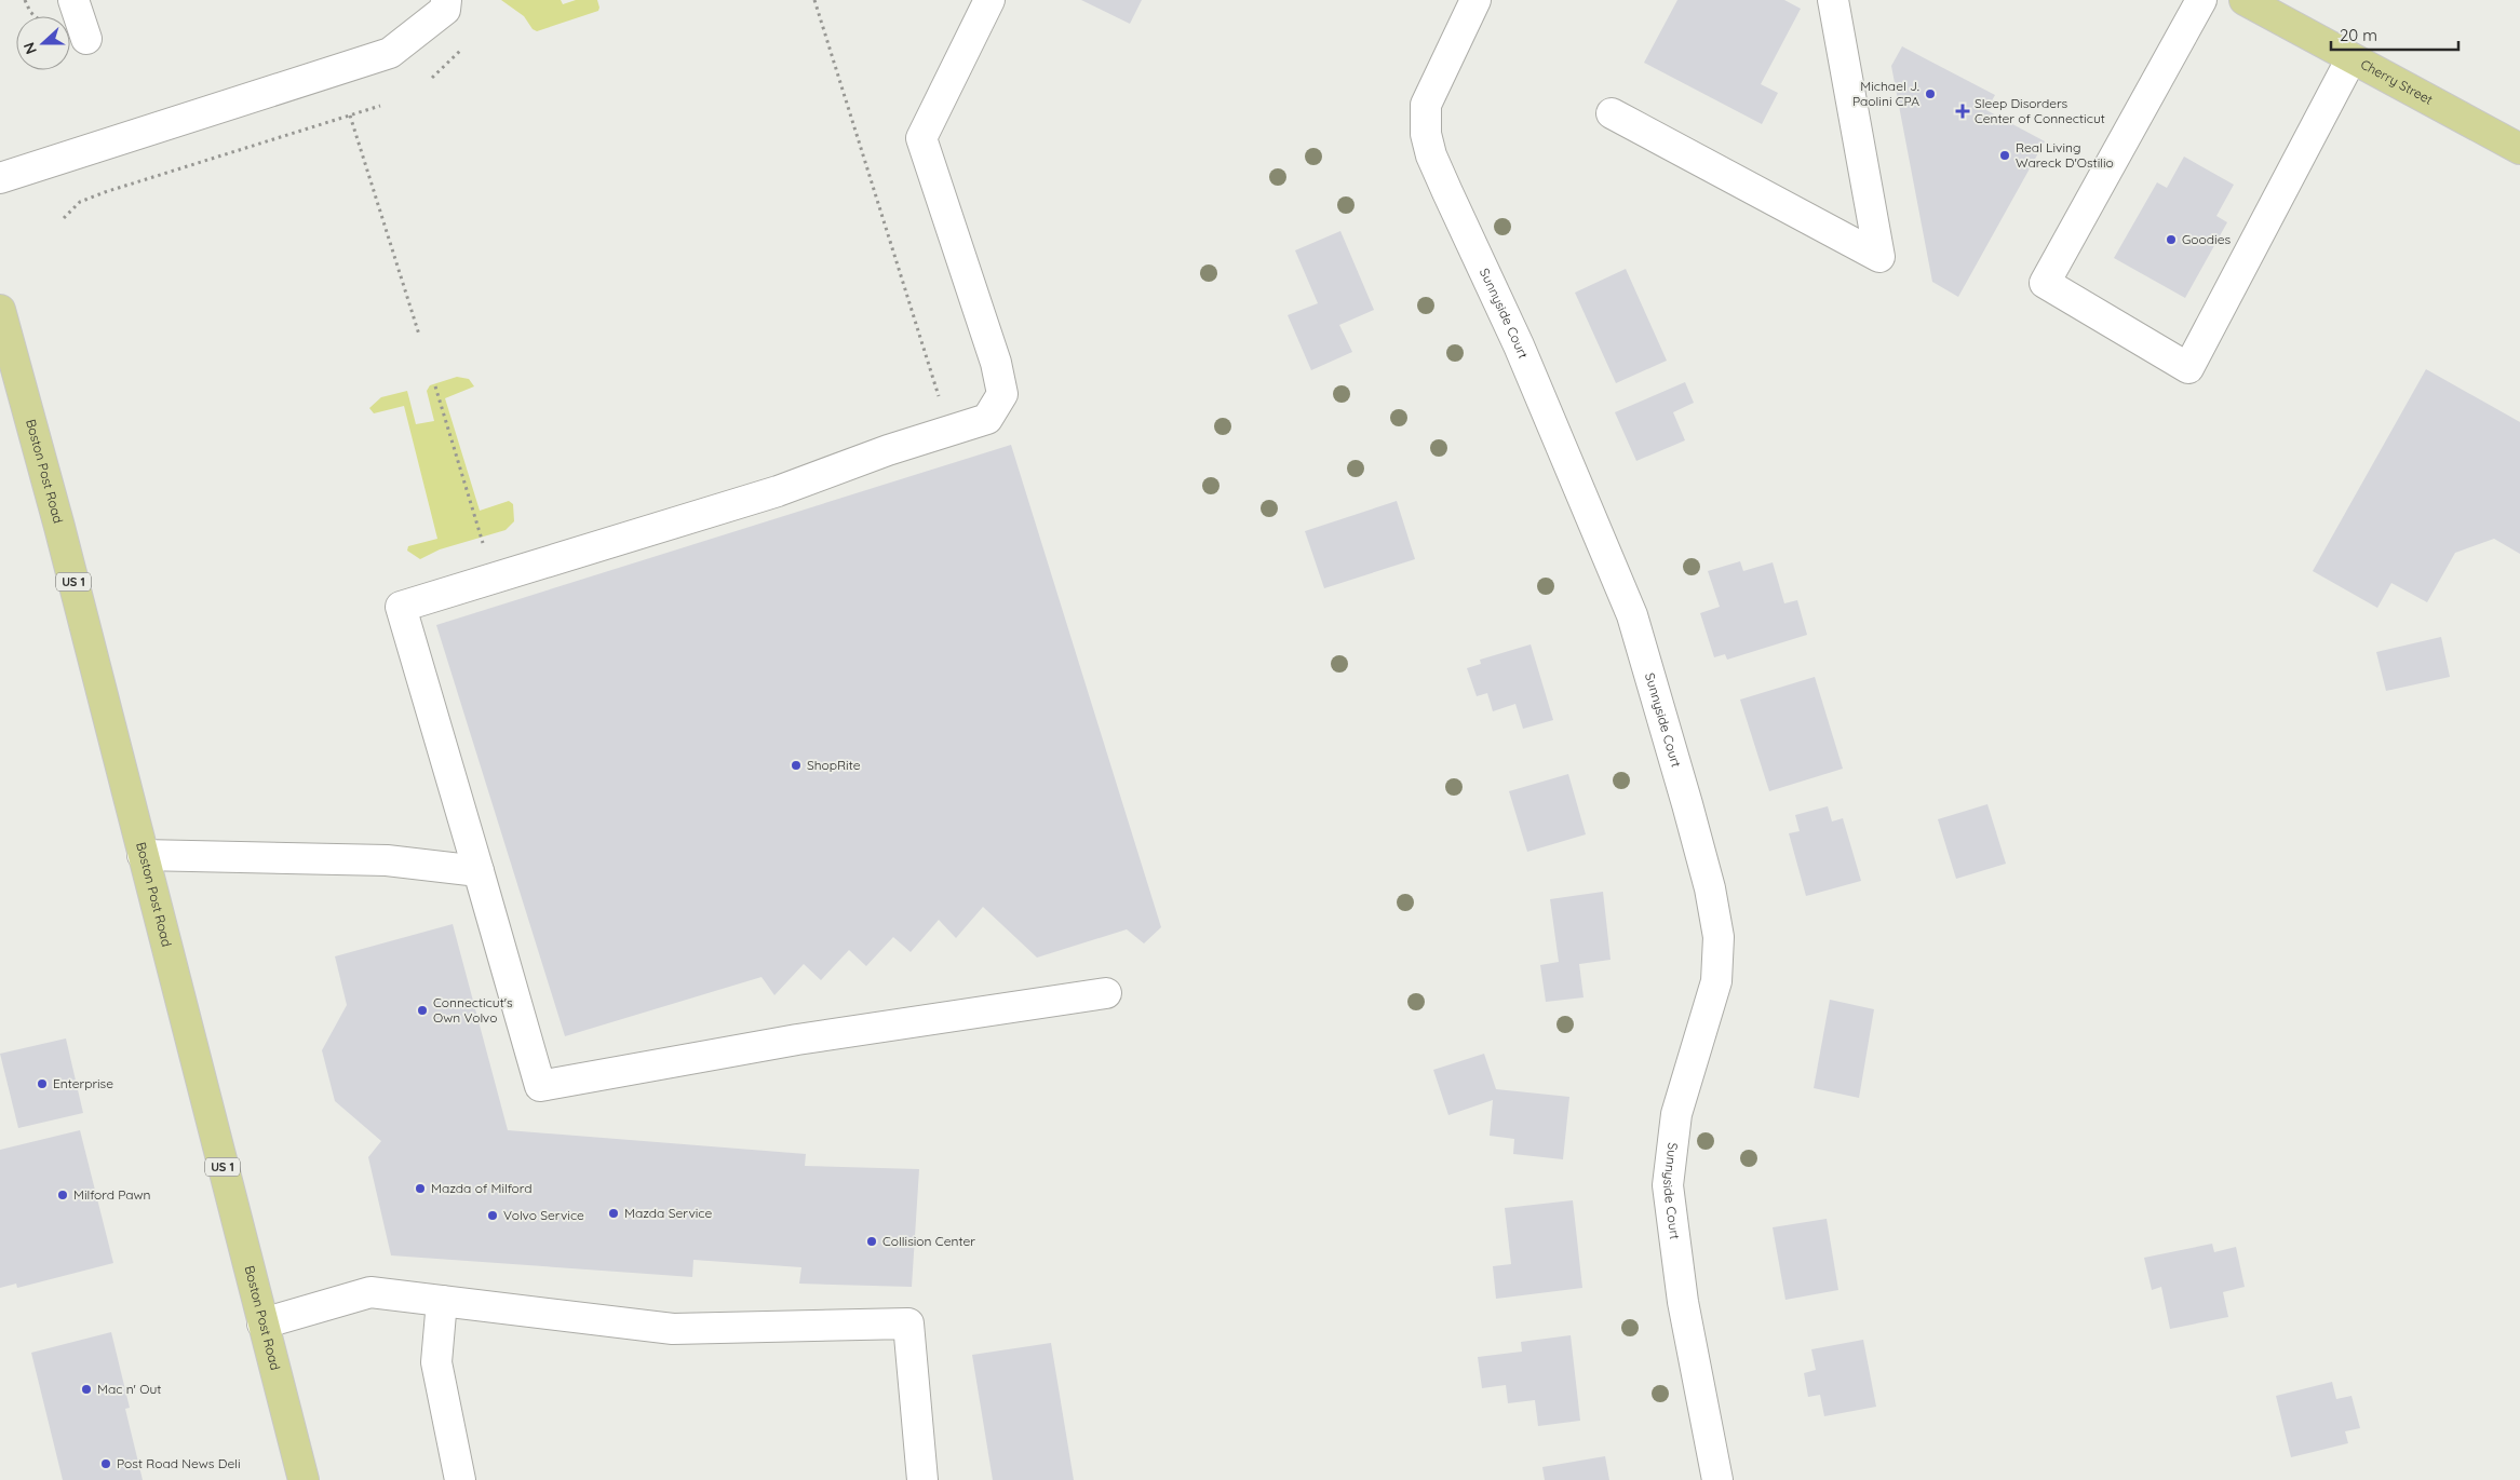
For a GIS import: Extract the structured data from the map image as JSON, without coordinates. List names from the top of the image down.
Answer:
{
  "streets": {
    "main road": ["Cherry Street", "Boston Post Road", "US 1"],
    "street": ["Sunnyside Court"]
  },
  "places": {
    "other": [
      "Michael J. Paolini CPA",
      "Real Living Wareck D'Ostilio",
      "Goodies",
      "ShopRite",
      "Connecticut's Own Volvo",
      "Enterprise",
      "Mazda of Milford",
      "Milford Pawn",
      "Mazda Service",
      "Volvo Service",
      "Collision Center",
      "Mac n' Out",
      "Post Road News Deli"
    ],
    "health": ["Sleep Disorders Center of Connecticut"]
  },
  "scale_bar": "20 m",
  "north": "left"
}
